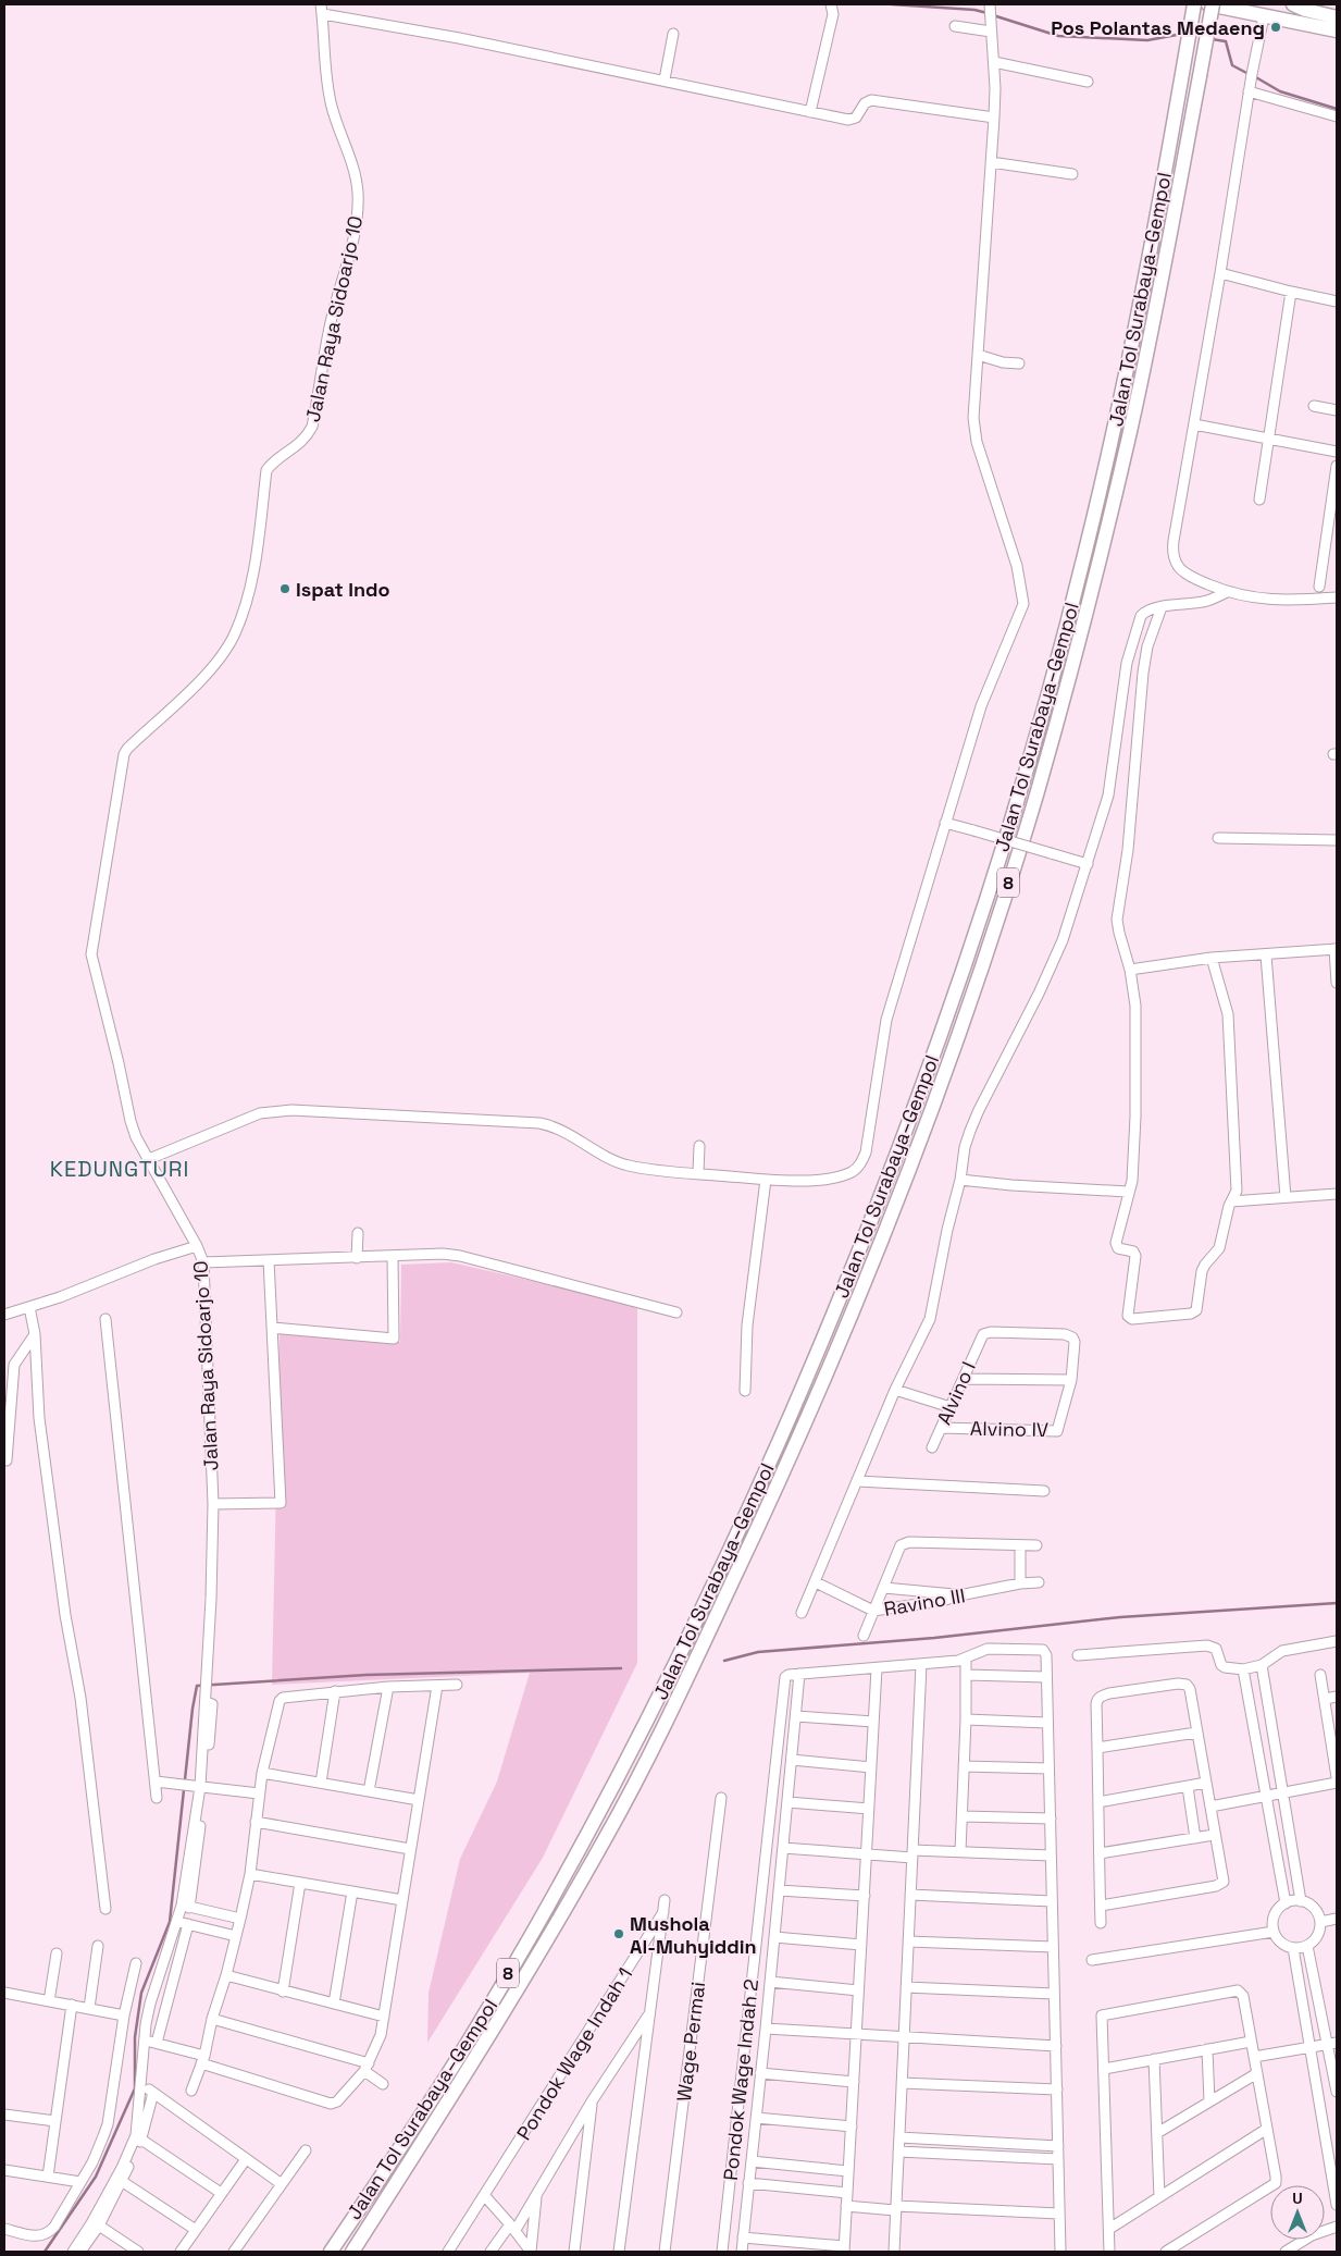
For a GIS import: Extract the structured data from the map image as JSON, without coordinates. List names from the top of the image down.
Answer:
{
  "streets": {
    "highway": ["Jalan Tol Surabaya–Gempol", "8"],
    "street": [
      "Jalan Raya Sidoarjo 10",
      "Alvino I",
      "Alvino IV",
      "Ravino III",
      "Wage Permai",
      "Pondok Wage Indah 1",
      "Pondok Wage Indah 2"
    ]
  },
  "crossings": [
    ["Alvino I", "Alvino IV"]
  ],
  "districts": ["KEDUNGTURI"],
  "places": ["Pos Polantas Medaeng", "Ispat Indo", "Mushola Al-Muhyiddin"],
  "north": "top"
}
